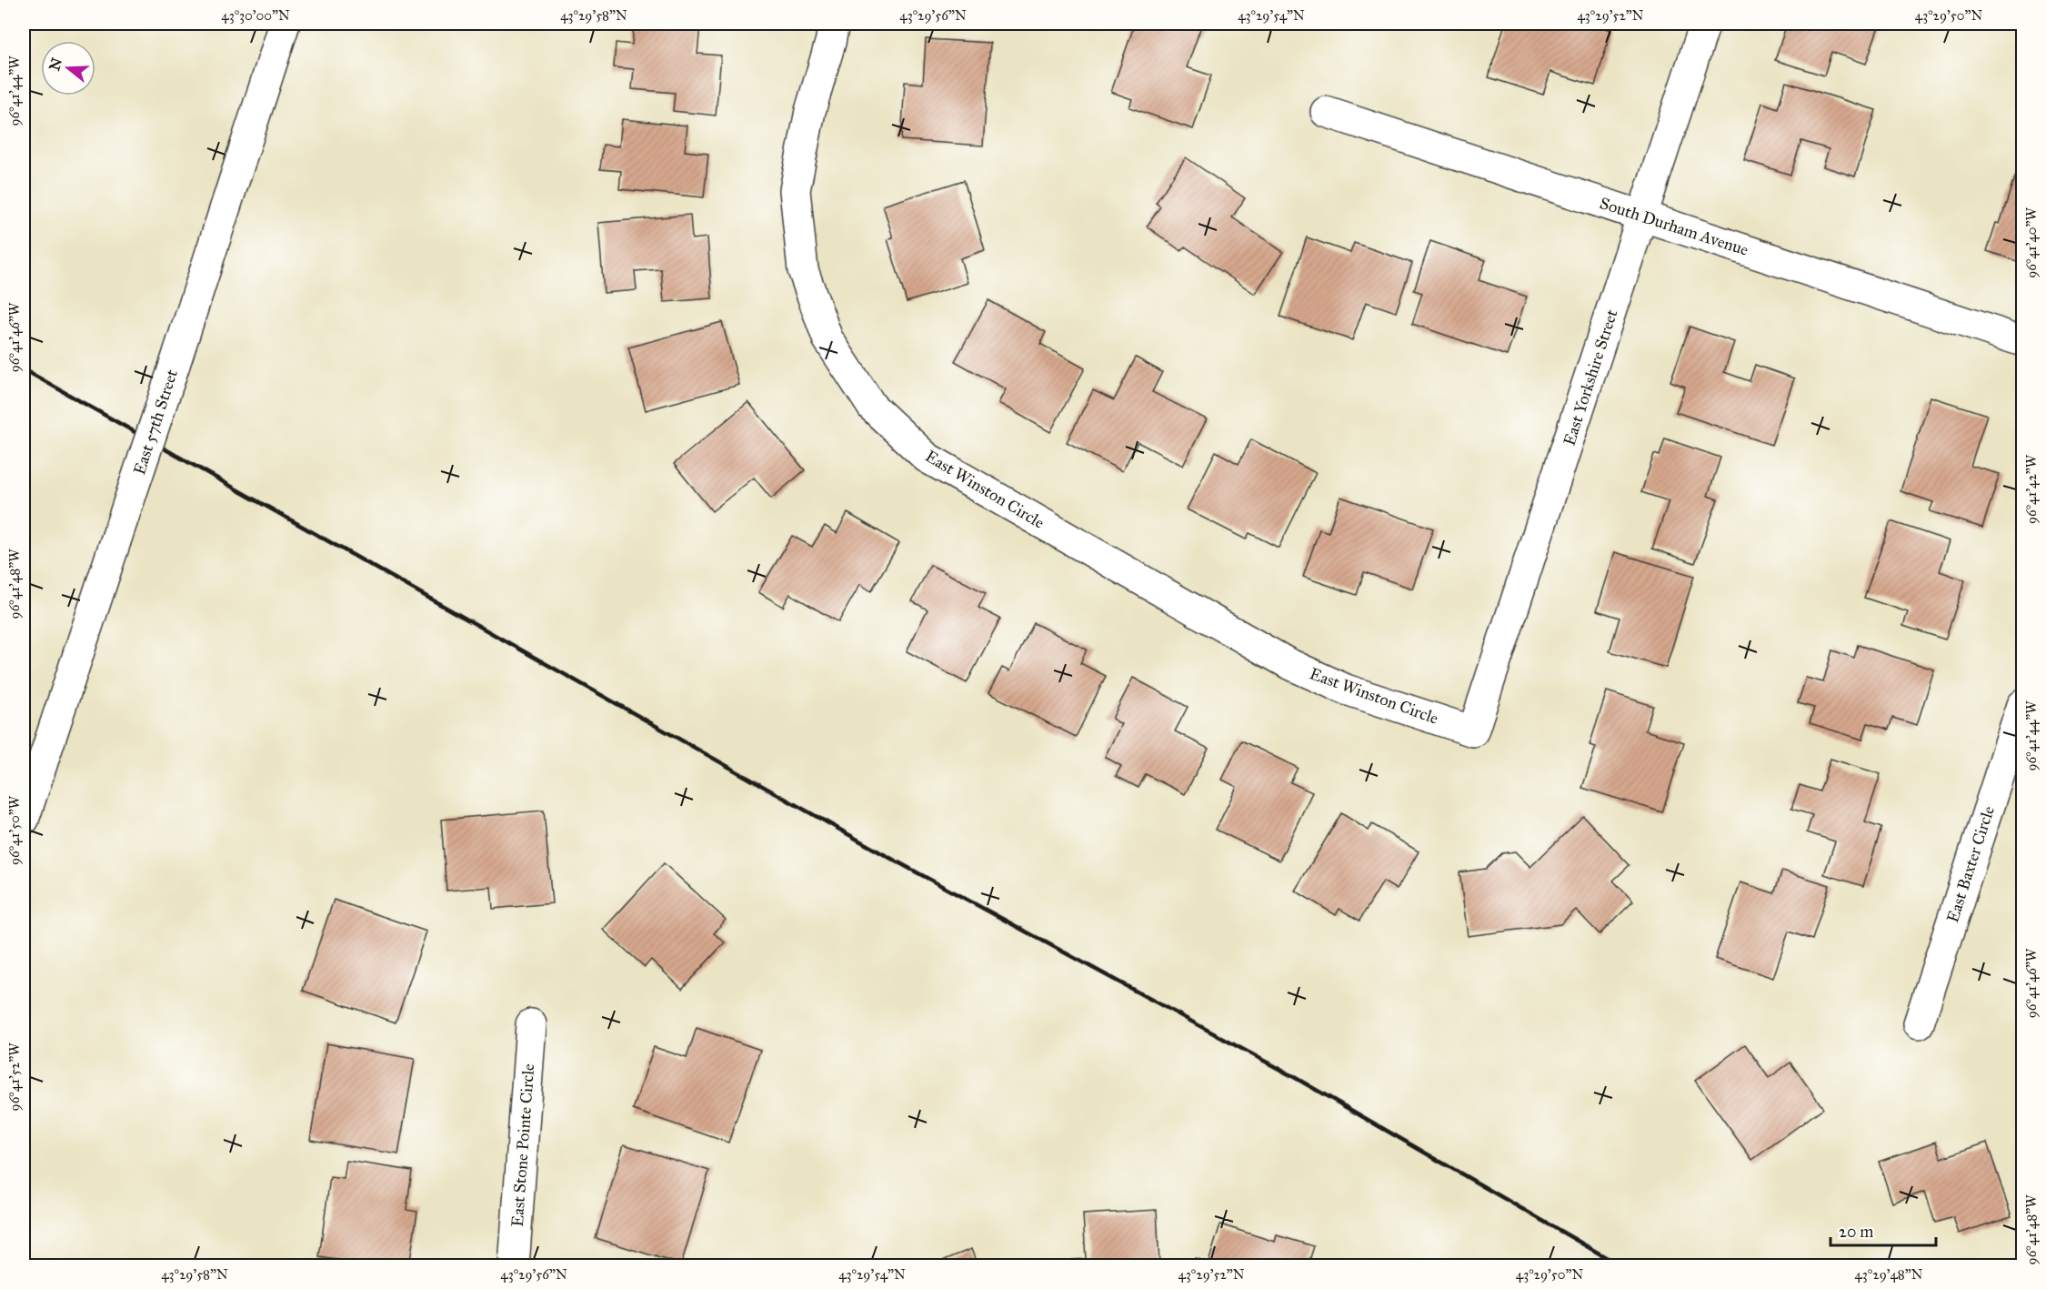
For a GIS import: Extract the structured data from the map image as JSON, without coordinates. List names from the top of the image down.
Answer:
{
  "streets": {
    "street": [
      "South Durham Avenue",
      "East Yorkshire Street",
      "East 57th Street",
      "East Winston Circle",
      "East Baxter Circle",
      "East Stone Pointe Circle"
    ]
  },
  "crossings": [
    ["South Durham Avenue", "East Yorkshire Street"],
    ["East Yorkshire Street", "East Winston Circle"]
  ],
  "scale_bar": "20 m",
  "north": "left",
  "coordinates": [
    "43°30'00\"N",
    "43°29'58\"N",
    "43°29'56\"N",
    "43°29'54\"N",
    "43°29'52\"N",
    "43°29'50\"N",
    "96°41'44\"W",
    "96°41'40\"W",
    "96°41'46\"W",
    "96°41'42\"W",
    "96°41'48\"W",
    "96°41'50\"W",
    "96°41'52\"W",
    "43°29'48\"N"
  ]
}
